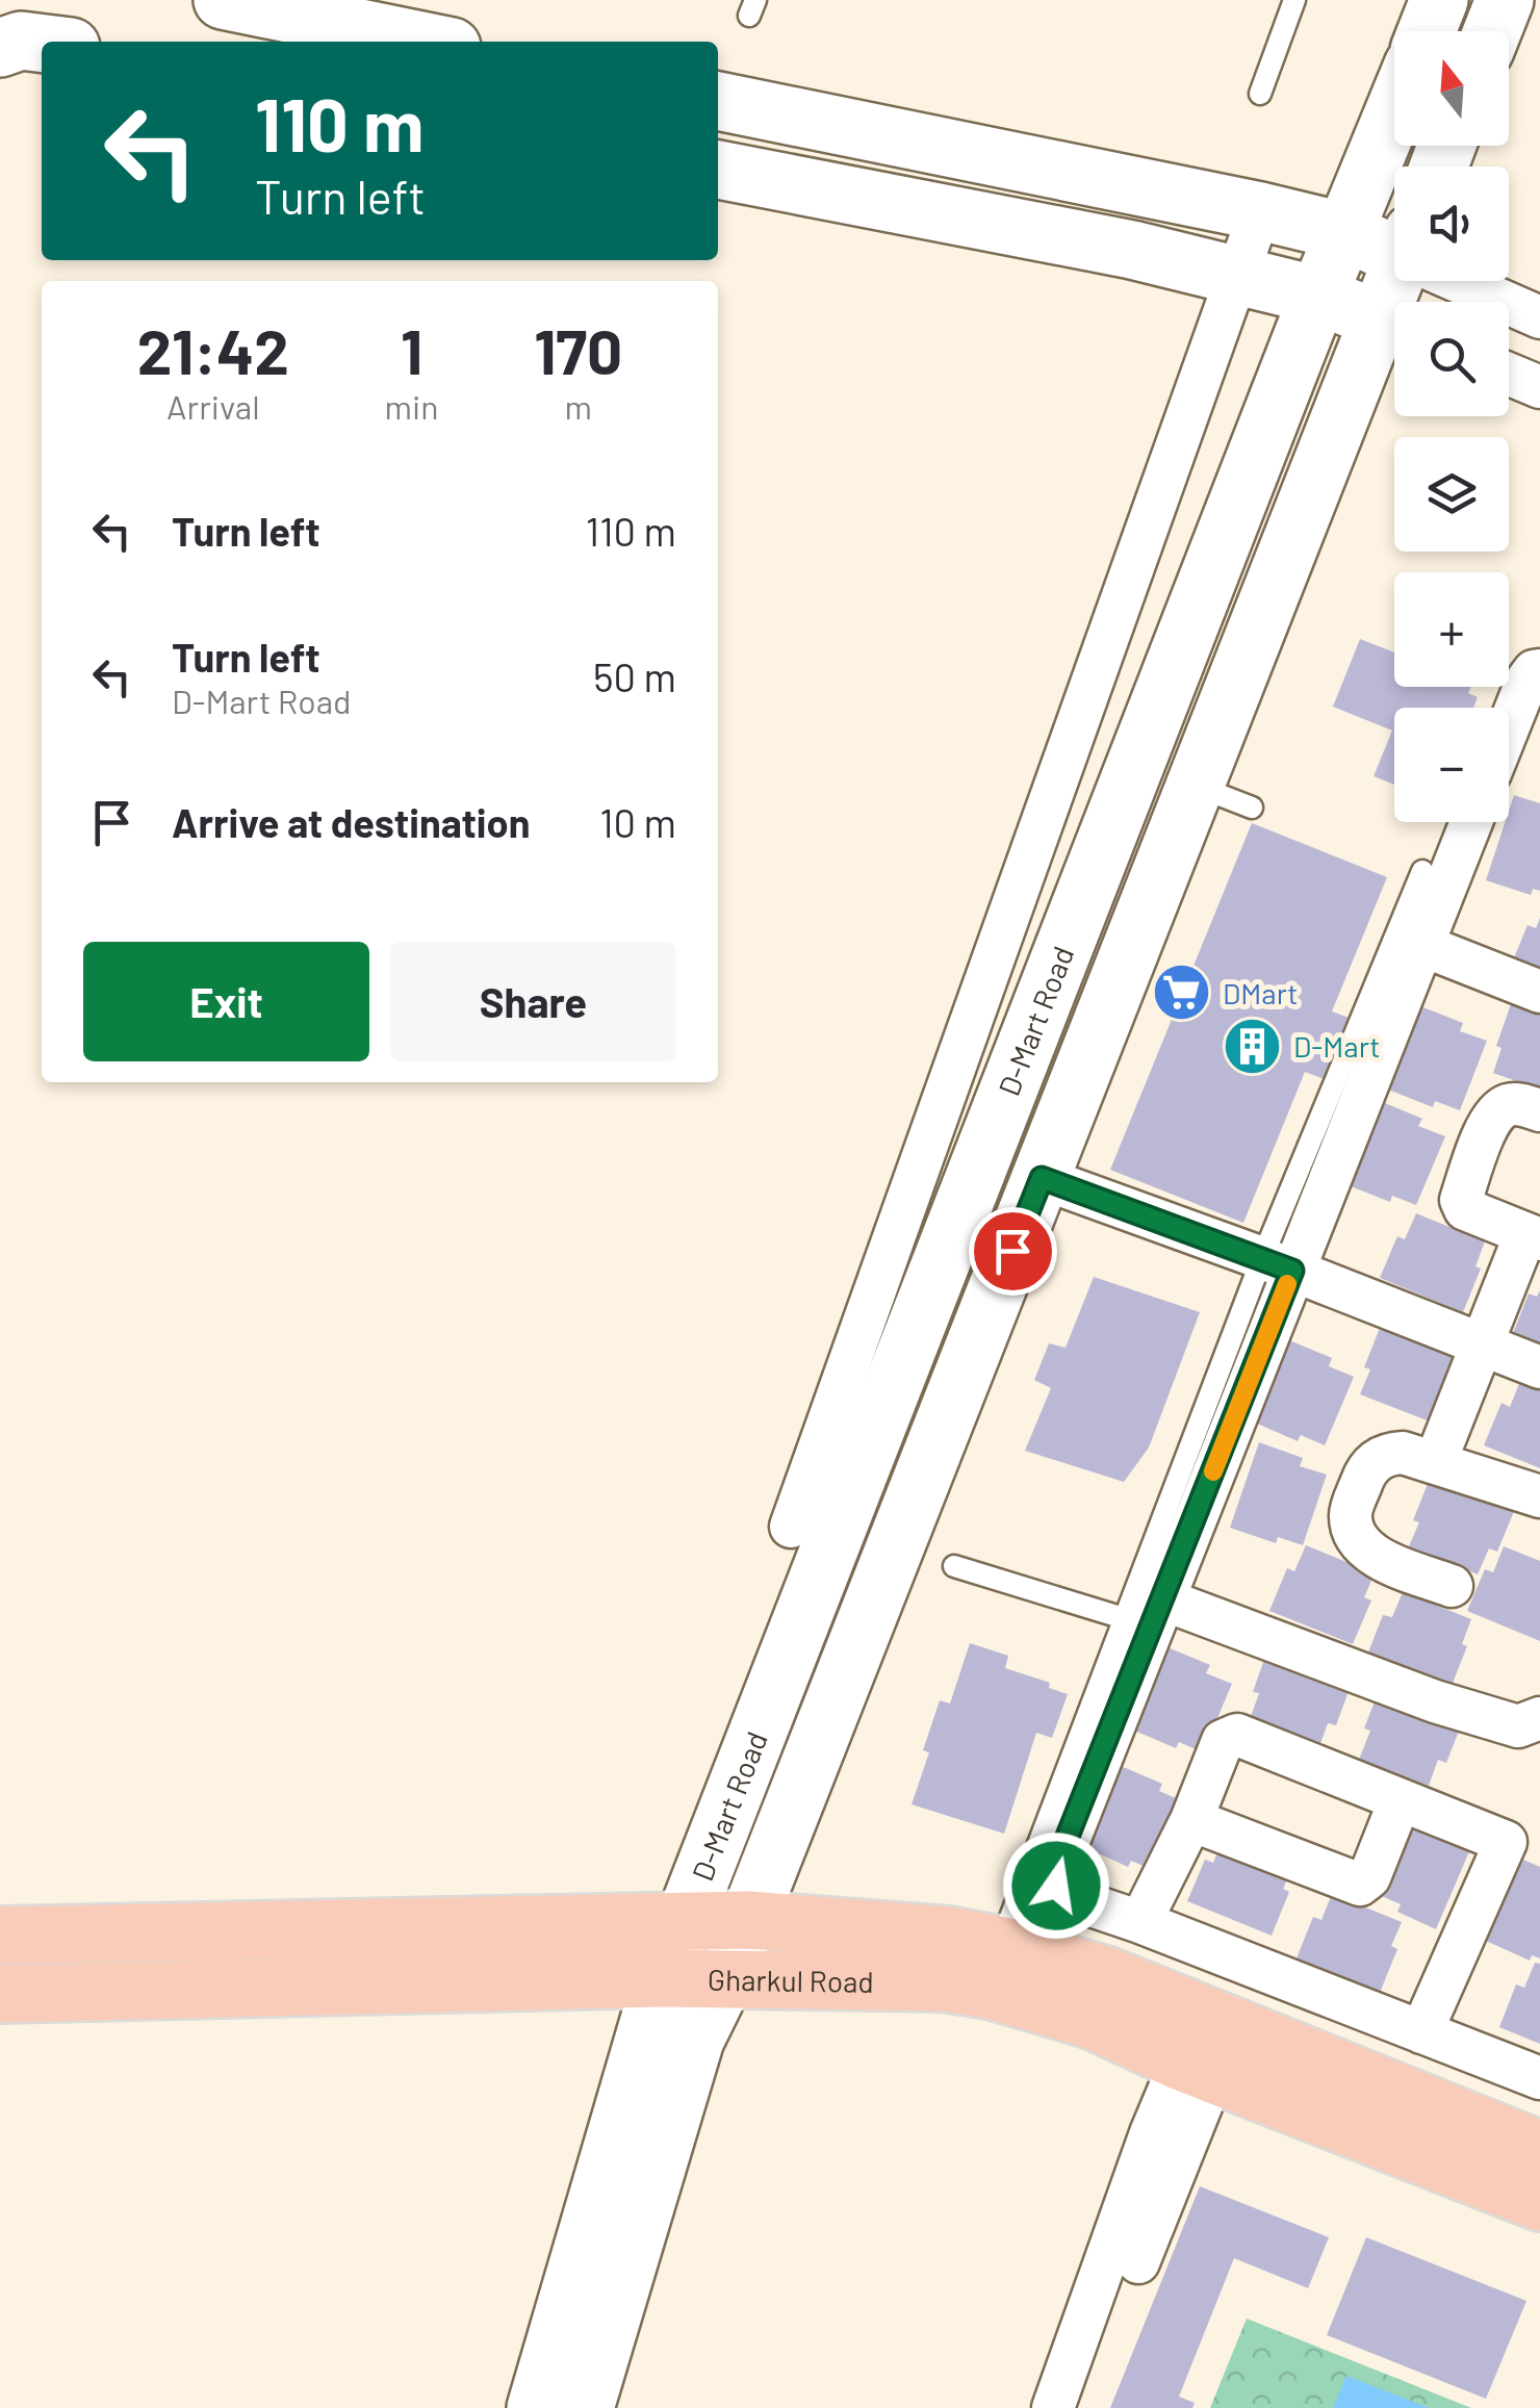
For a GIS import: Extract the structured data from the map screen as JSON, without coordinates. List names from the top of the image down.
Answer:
{
  "streets": {
    "main road": ["D-Mart Road", "Gharkul Road"]
  },
  "crossings": [
    ["D-Mart Road", "Gharkul Road"]
  ],
  "places": {
    "supermarket": ["DMart"],
    "building": ["D-Mart"]
  },
  "north": "top",
  "page": {
    "map_buttons": ["+", "−"],
    "turn": ["110 m", "Turn left"],
    "eta": [
      "21:42",
      "Arrival",
      "1",
      "min",
      "170",
      "m"
    ],
    "list": [
      {
        "name": "Turn left",
        "value": "110 m"
      },
      {
        "name": "Turn left",
        "note": "D-Mart Road",
        "value": "50 m"
      },
      {
        "name": "Arrive at destination",
        "value": "10 m"
      }
    ],
    "buttons": ["Exit", "Share"]
  }
}
